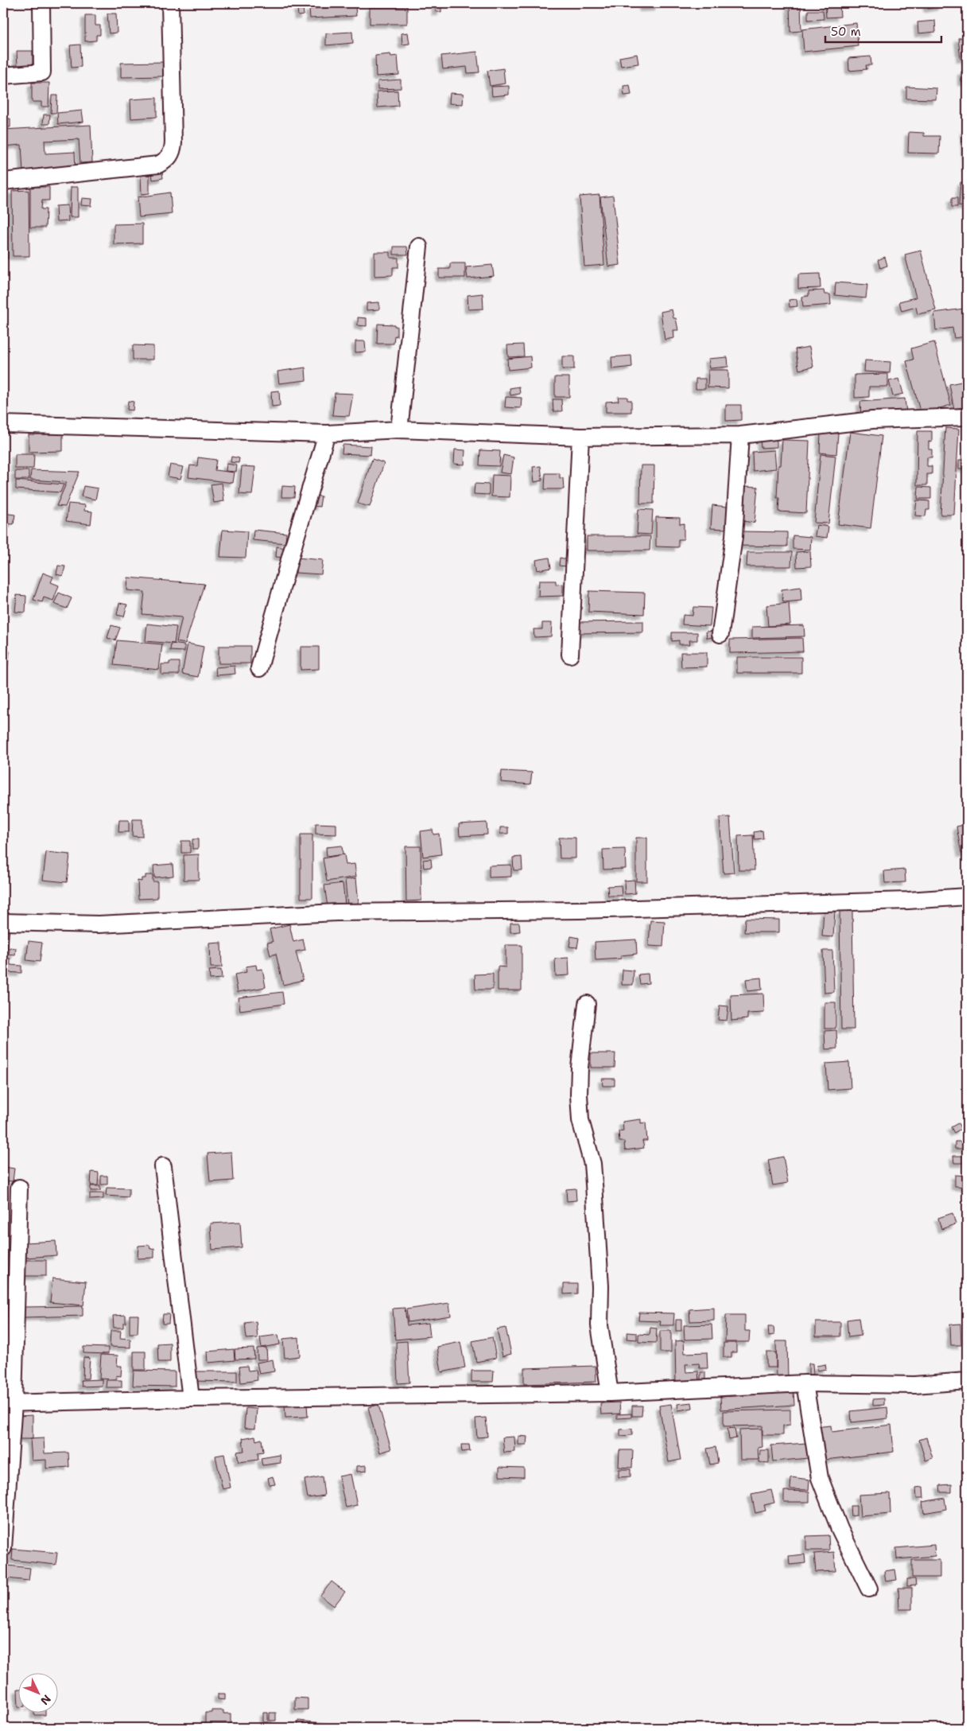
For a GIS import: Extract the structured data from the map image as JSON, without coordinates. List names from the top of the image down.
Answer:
{
  "scale_bar": "50 m",
  "north": "bottom right"
}
